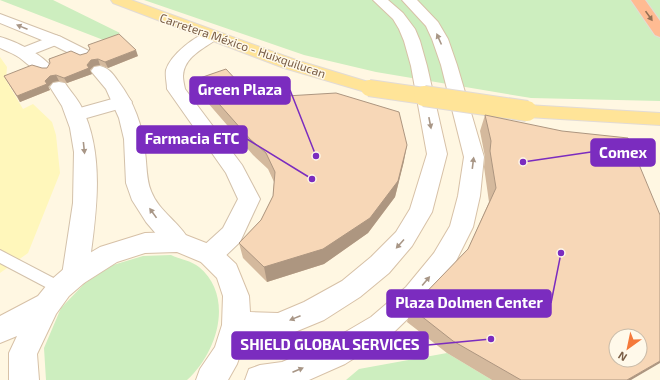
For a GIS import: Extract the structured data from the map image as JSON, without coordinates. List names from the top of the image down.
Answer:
{
  "streets": {
    "main road": ["Carretera México - Huixquilucan"]
  },
  "places": [
    "Green Plaza",
    "Comex",
    "Farmacia ETC",
    "Plaza Dolmen Center",
    "SHIELD GLOBAL SERVICES"
  ],
  "north": "bottom left"
}
